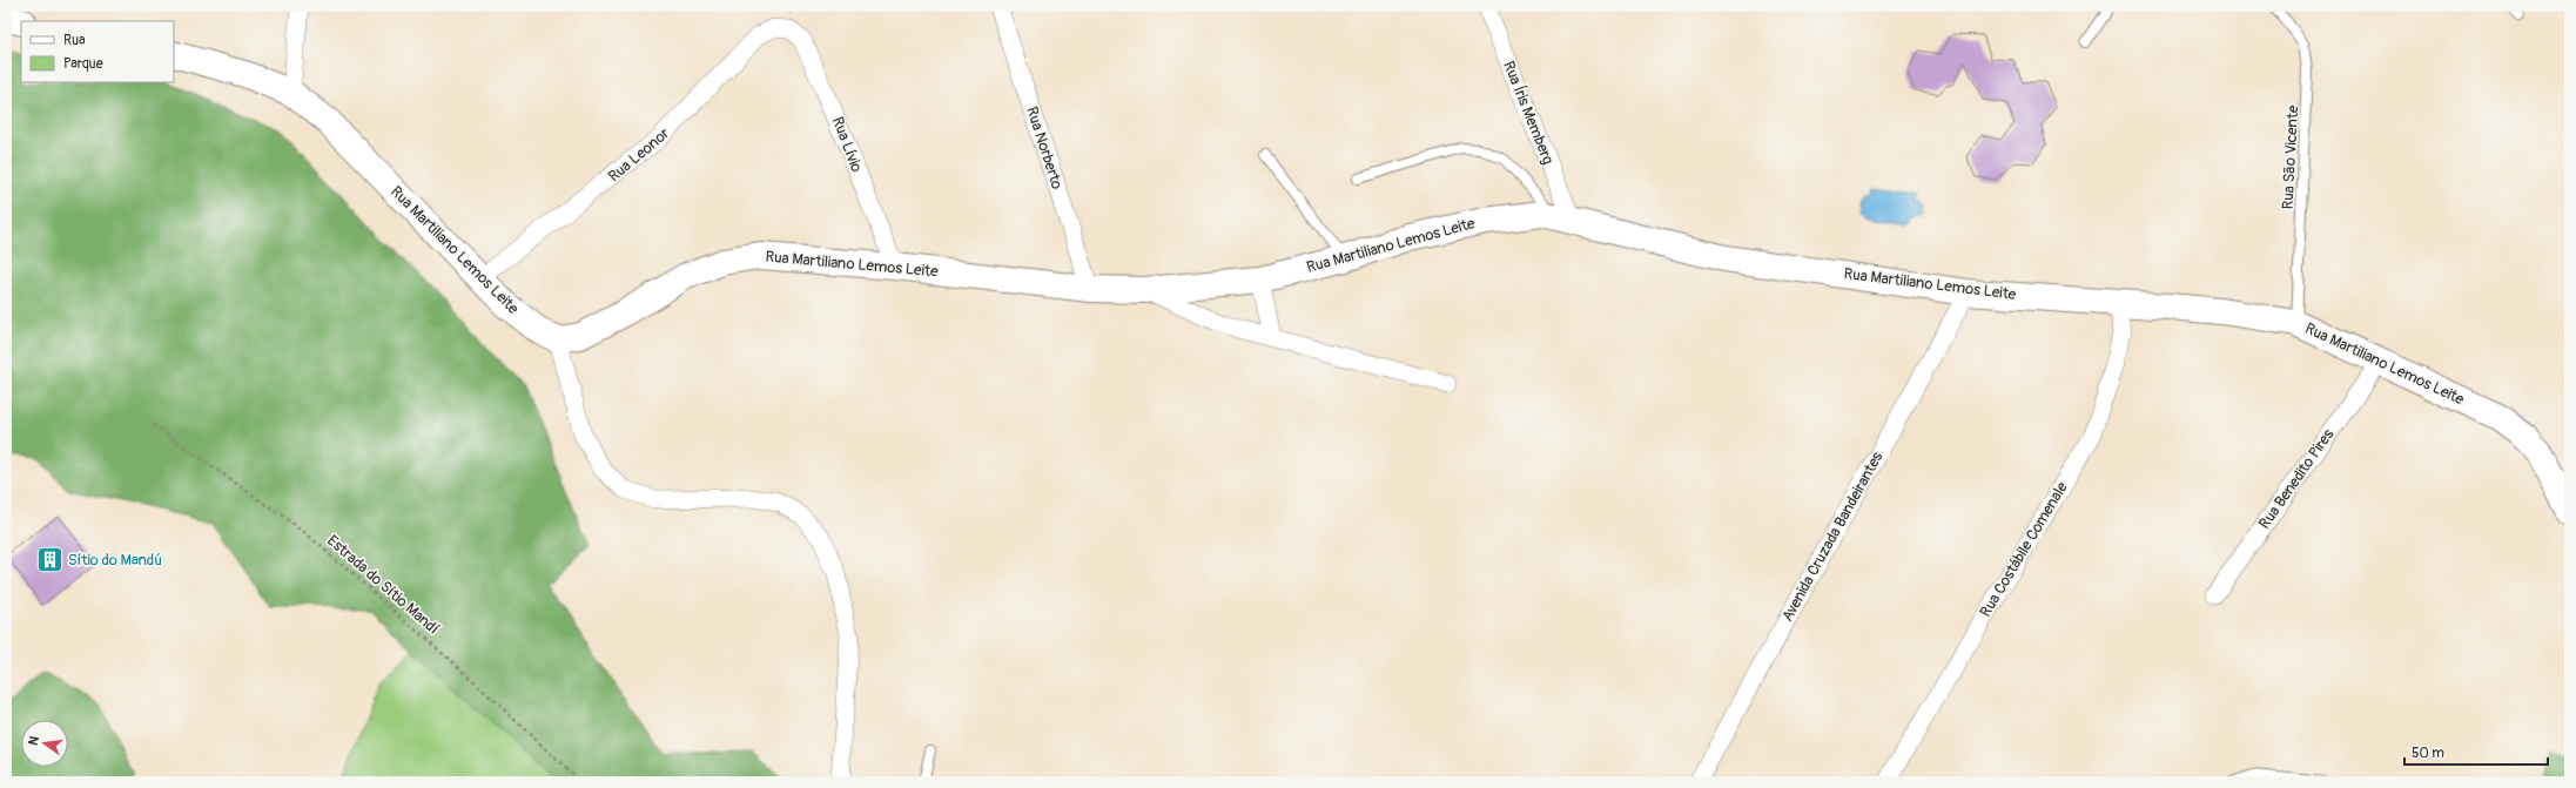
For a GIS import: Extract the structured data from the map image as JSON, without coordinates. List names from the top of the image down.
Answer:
{
  "streets": {
    "street": [
      "Rua Íris Memberg",
      "Rua Lívio",
      "Rua Norberto",
      "Rua Leonor",
      "Rua Martiliano Lemos Leite",
      "Rua Benedito Pires",
      "Avenida Cruzada Bandeirantes",
      "Rua Costábile Comenale"
    ],
    "lane": ["Rua São Vicente"],
    "path": ["Estrada do Sítio Mandí"]
  },
  "crossings": [
    ["Rua Íris Memberg", "Rua Martiliano Lemos Leite"],
    ["Rua Lívio", "Rua Leonor"],
    ["Rua Lívio", "Rua Martiliano Lemos Leite"],
    ["Rua Norberto", "Rua Martiliano Lemos Leite"],
    ["Rua Leonor", "Rua Martiliano Lemos Leite"],
    ["Rua São Vicente", "Rua Martiliano Lemos Leite"],
    ["Rua Martiliano Lemos Leite", "Rua Benedito Pires"],
    ["Rua Martiliano Lemos Leite", "Avenida Cruzada Bandeirantes"],
    ["Rua Martiliano Lemos Leite", "Rua Costábile Comenale"]
  ],
  "places": {
    "building": ["Sítio do Mandú"]
  },
  "legend": ["Rua", "Parque"],
  "scale_bar": "50 m",
  "north": "left"
}
